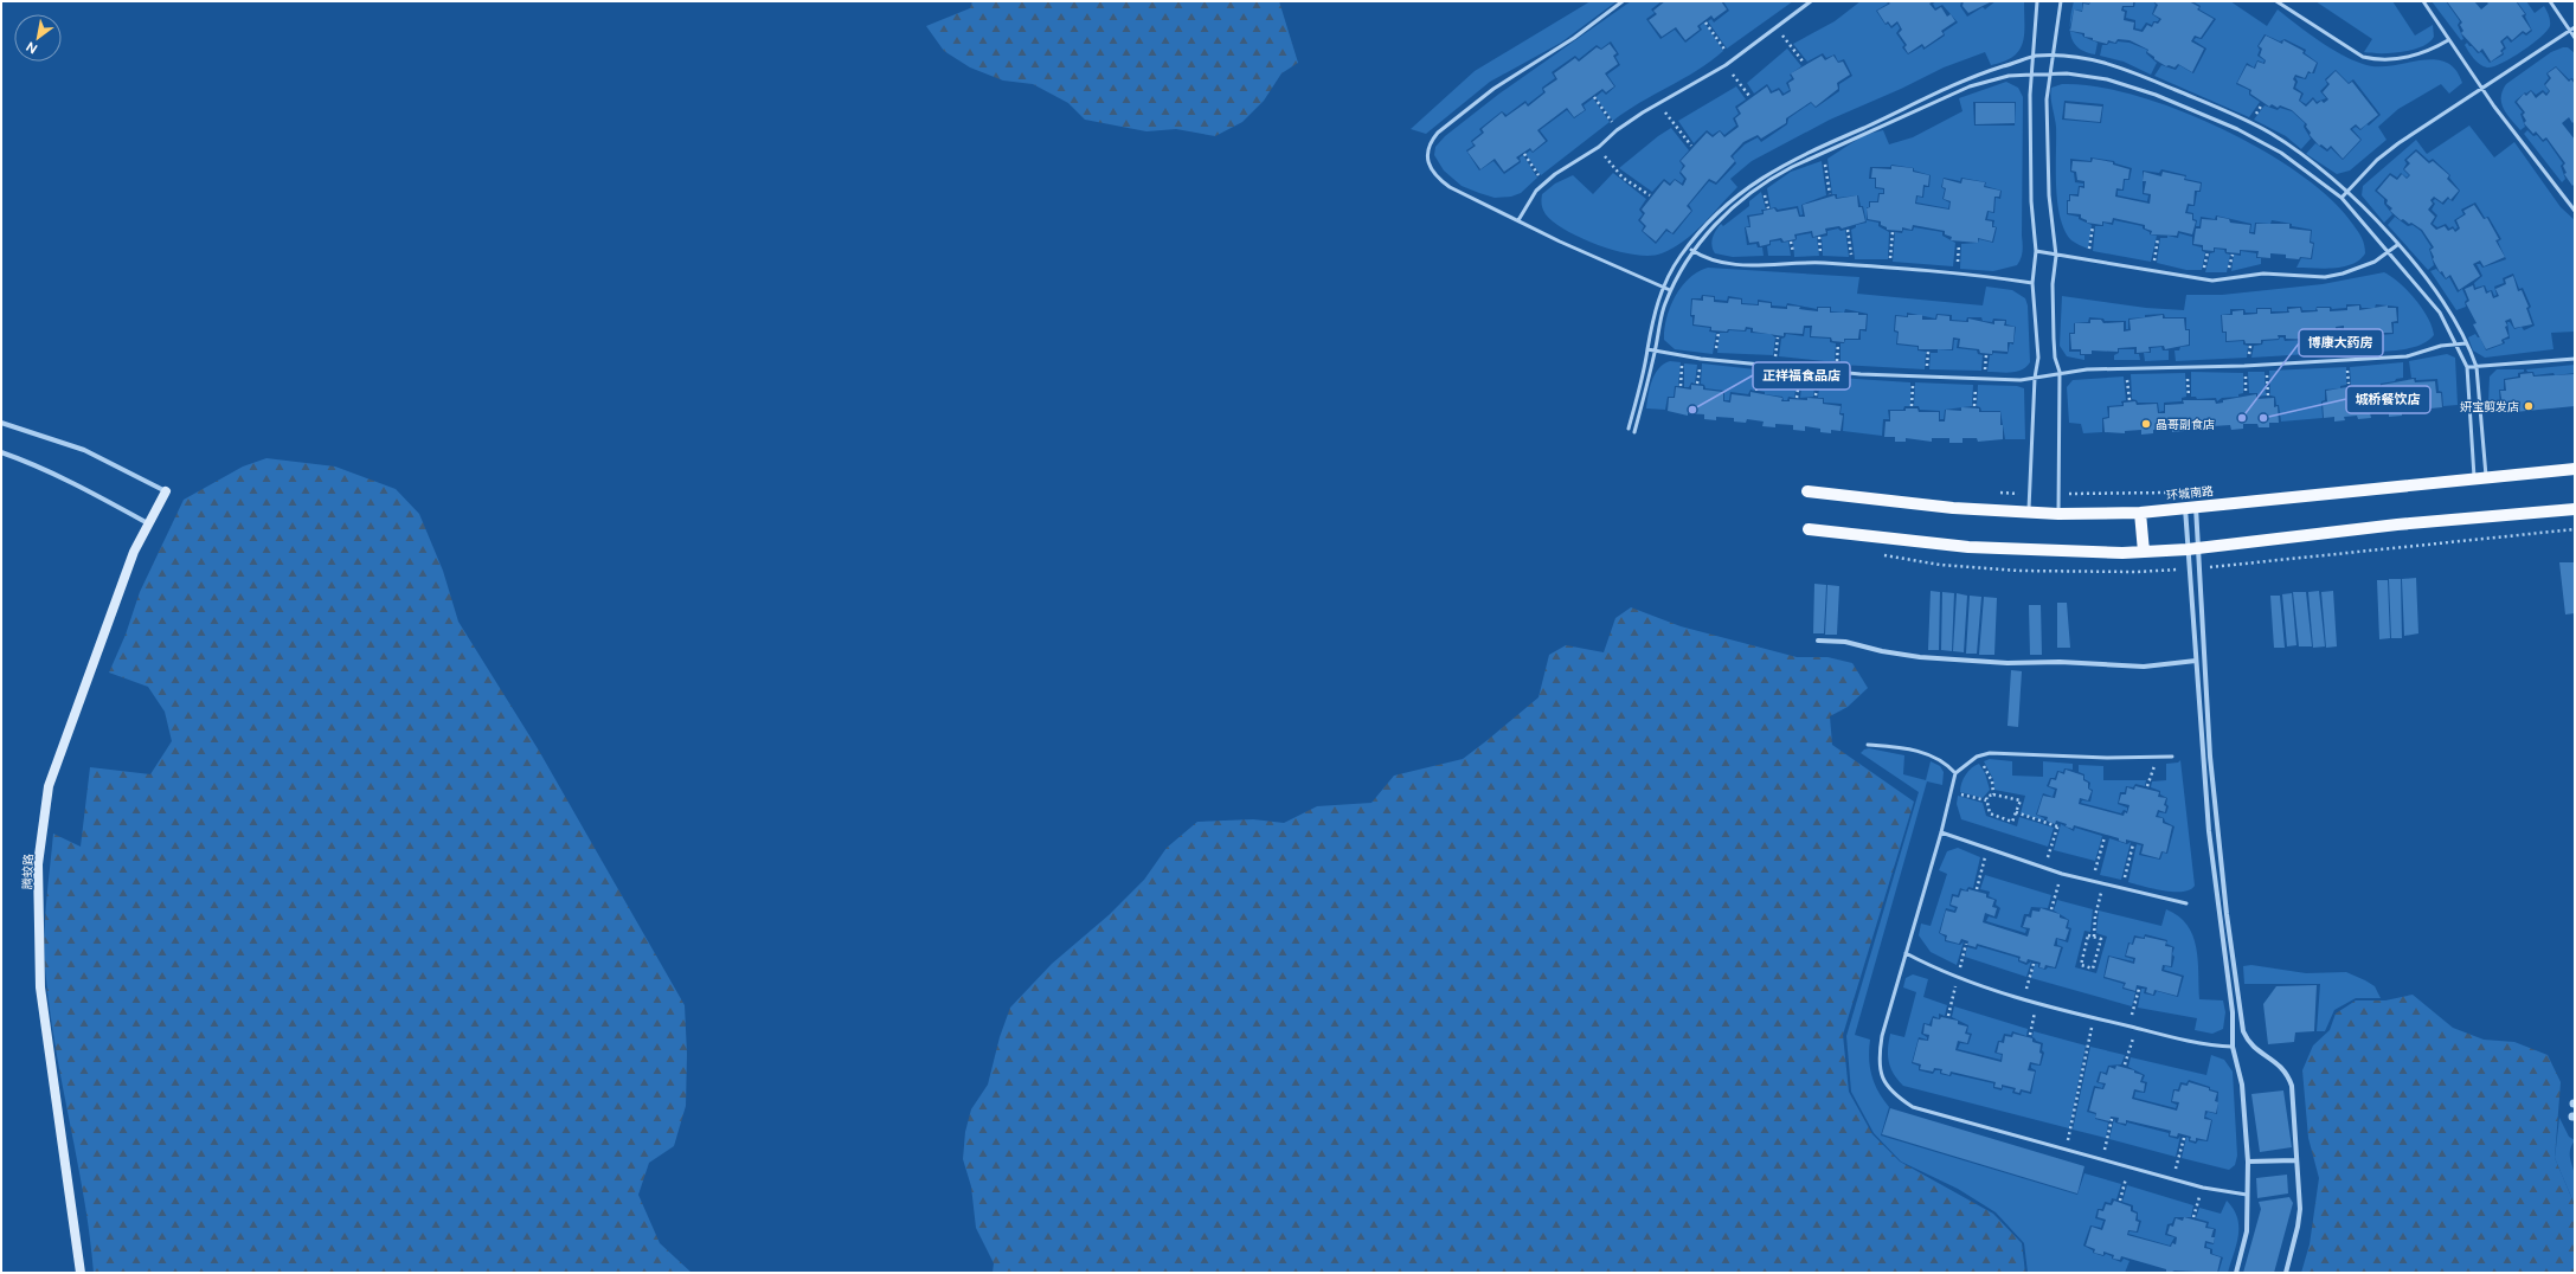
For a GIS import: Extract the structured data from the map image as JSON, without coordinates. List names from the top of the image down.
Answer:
{
  "streets": {
    "main road": ["环城南路", "腾蛟路"]
  },
  "places": [
    "妍宝剪发店",
    "正祥福食品店",
    "博康大药房",
    "城桥餐饮店",
    "晶哥副食店"
  ],
  "north": "bottom left"
}
